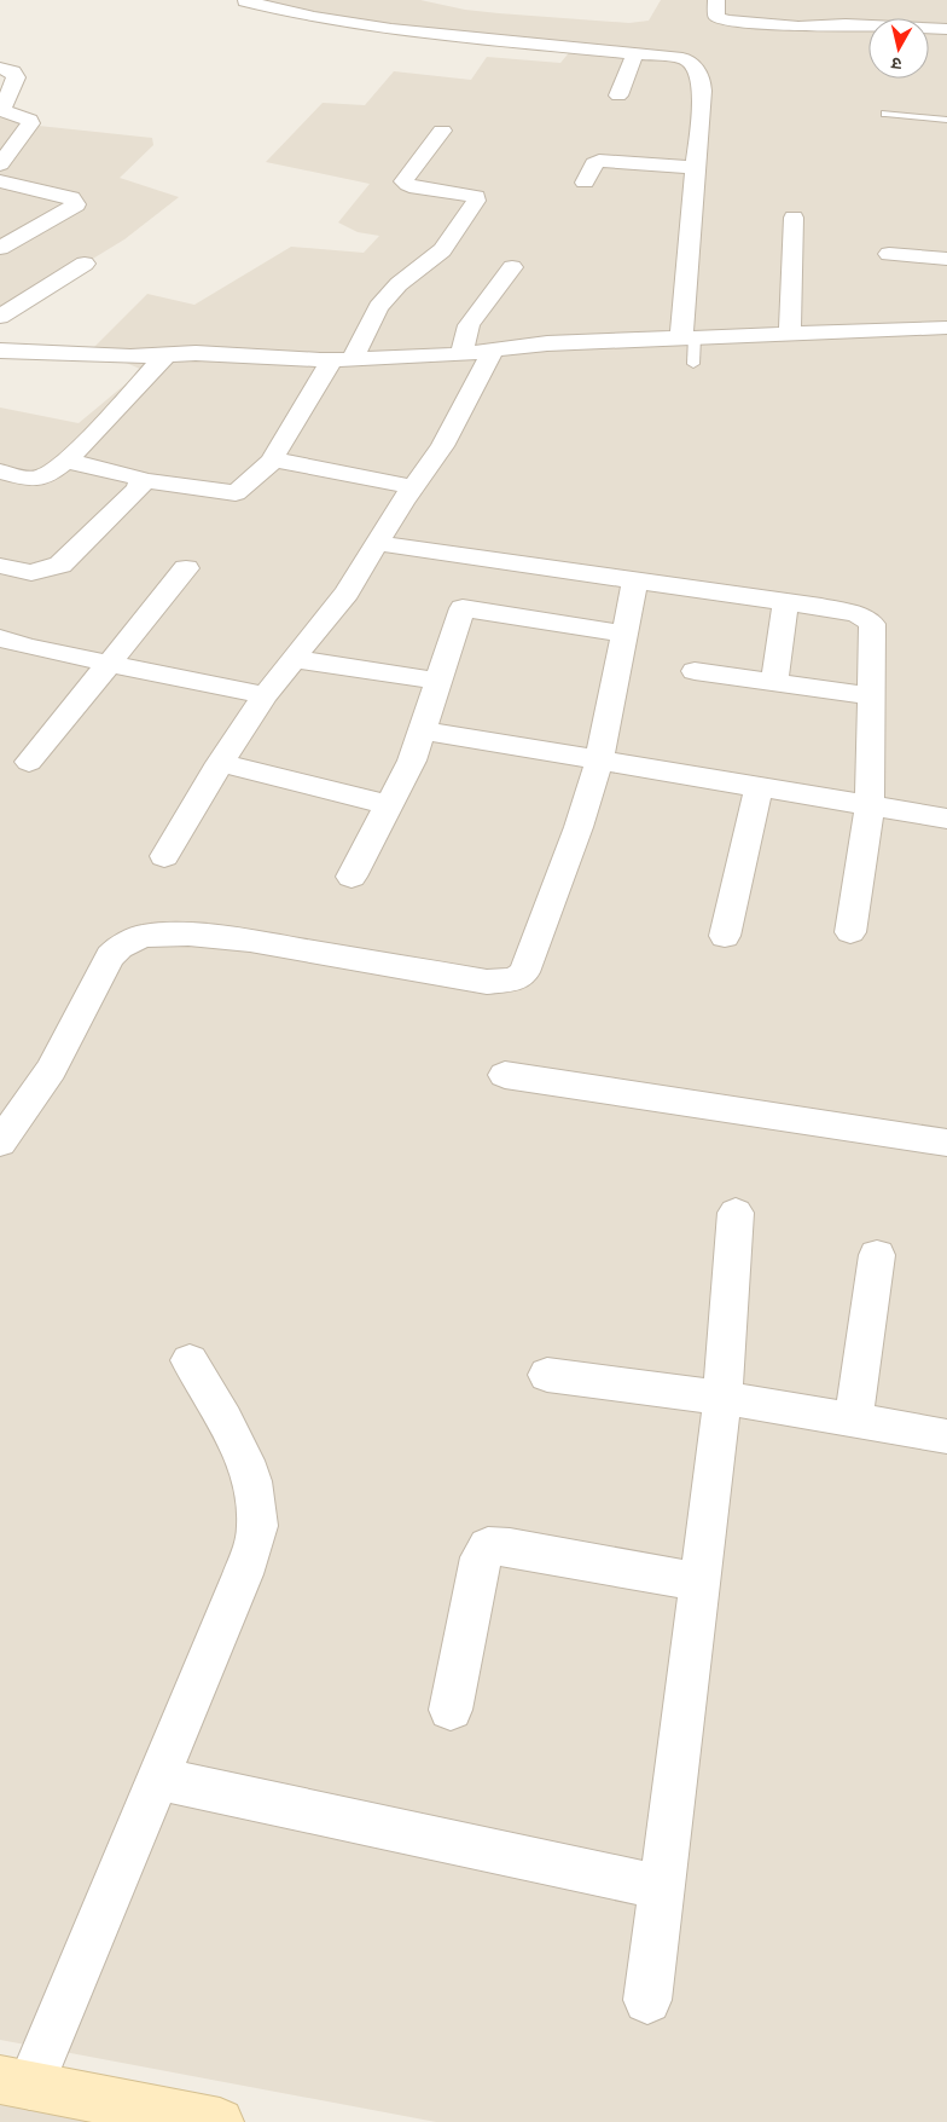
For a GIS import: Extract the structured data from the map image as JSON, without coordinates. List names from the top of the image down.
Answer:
{
  "north": "bottom"
}
